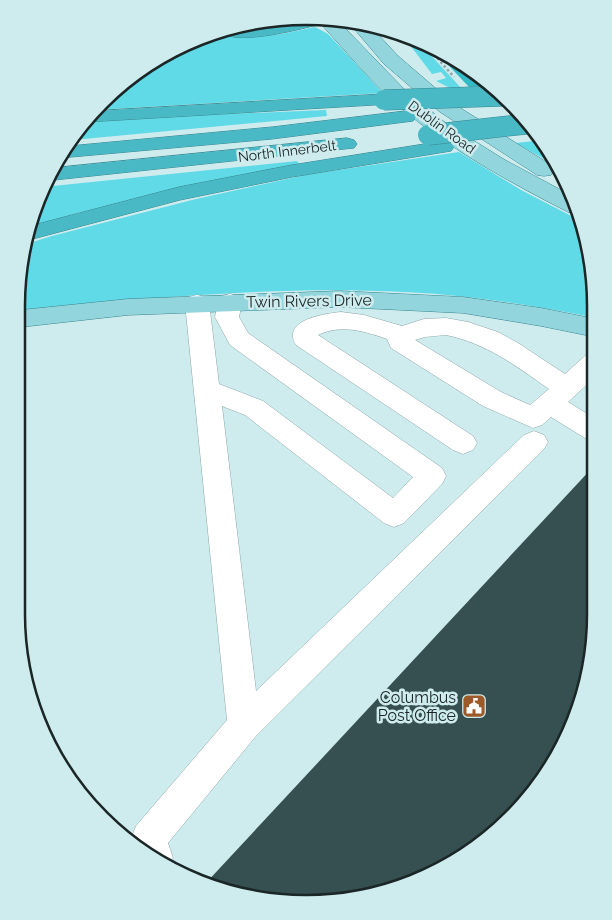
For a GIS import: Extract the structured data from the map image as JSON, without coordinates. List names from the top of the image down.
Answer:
{
  "streets": {
    "highway": ["North Innerbelt"],
    "main road": ["Dublin Road", "Twin Rivers Drive"]
  },
  "places": {
    "public building": ["Columbus Post Office"]
  }
}
